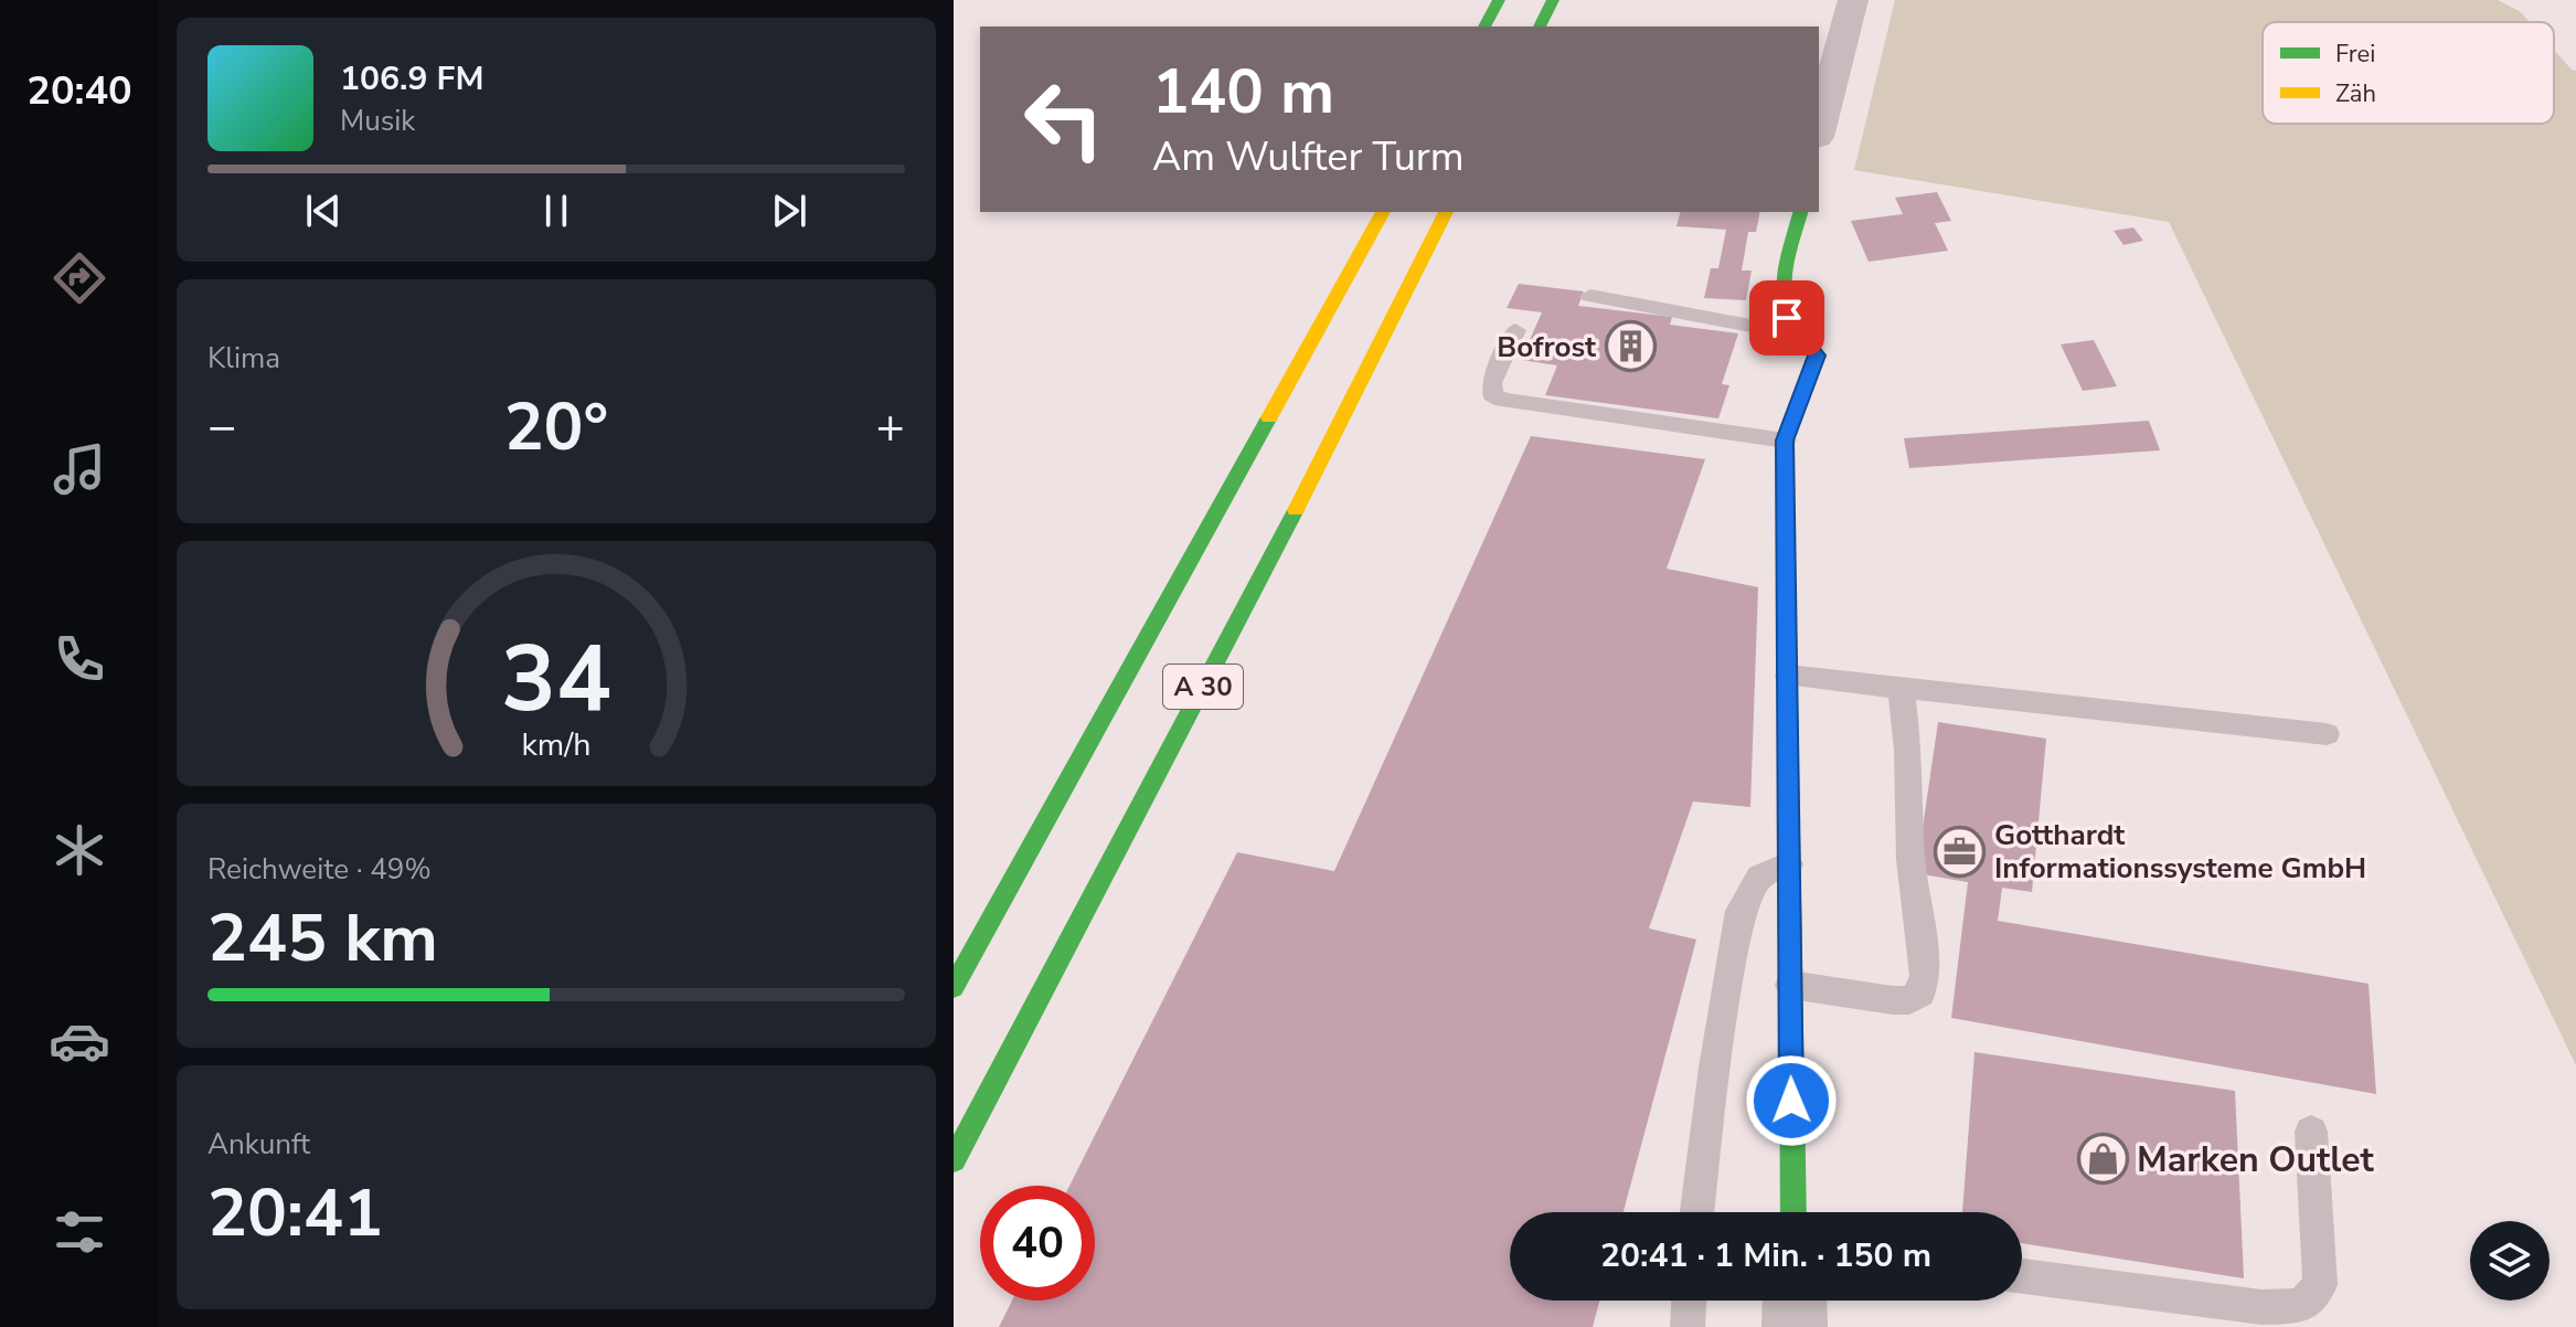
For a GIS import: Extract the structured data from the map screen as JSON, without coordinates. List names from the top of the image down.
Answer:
{
  "streets": {
    "main road": ["A 30"]
  },
  "places": {
    "building": ["Bofrost"],
    "office": ["Gotthardt Informationssysteme GmbH"],
    "shop": ["Marken Outlet"]
  },
  "legend": ["Frei", "Zäh"],
  "page": {
    "tabs": "20:40",
    "turn": ["140 m", "Am Wulfter Turm"],
    "song": ["106.9 FM", "Musik"],
    "tile": [
      "Klima",
      ["Reichweite · 49%", "245 km"],
      ["Ankunft", "20:41"]
    ],
    "heat": ["−", "20°", "+"],
    "limit": "40",
    "trip": "20:41 · 1 Min. · 150 m",
    "gauge": ["34", "km/h"]
  }
}
